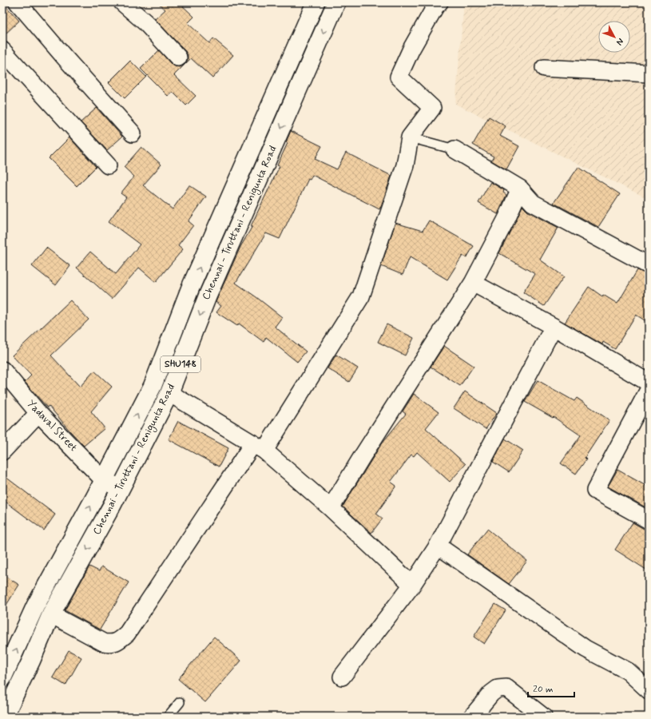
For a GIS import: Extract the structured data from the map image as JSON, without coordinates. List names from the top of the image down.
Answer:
{
  "streets": {
    "main road": ["Chennai - Tiruttani - Renigunta Road", "SHU148"],
    "street": ["Yadaval Street"]
  },
  "crossings": [
    ["Chennai - Tiruttani - Renigunta Road", "Yadaval Street"]
  ],
  "scale_bar": "20 m",
  "north": "bottom right"
}
